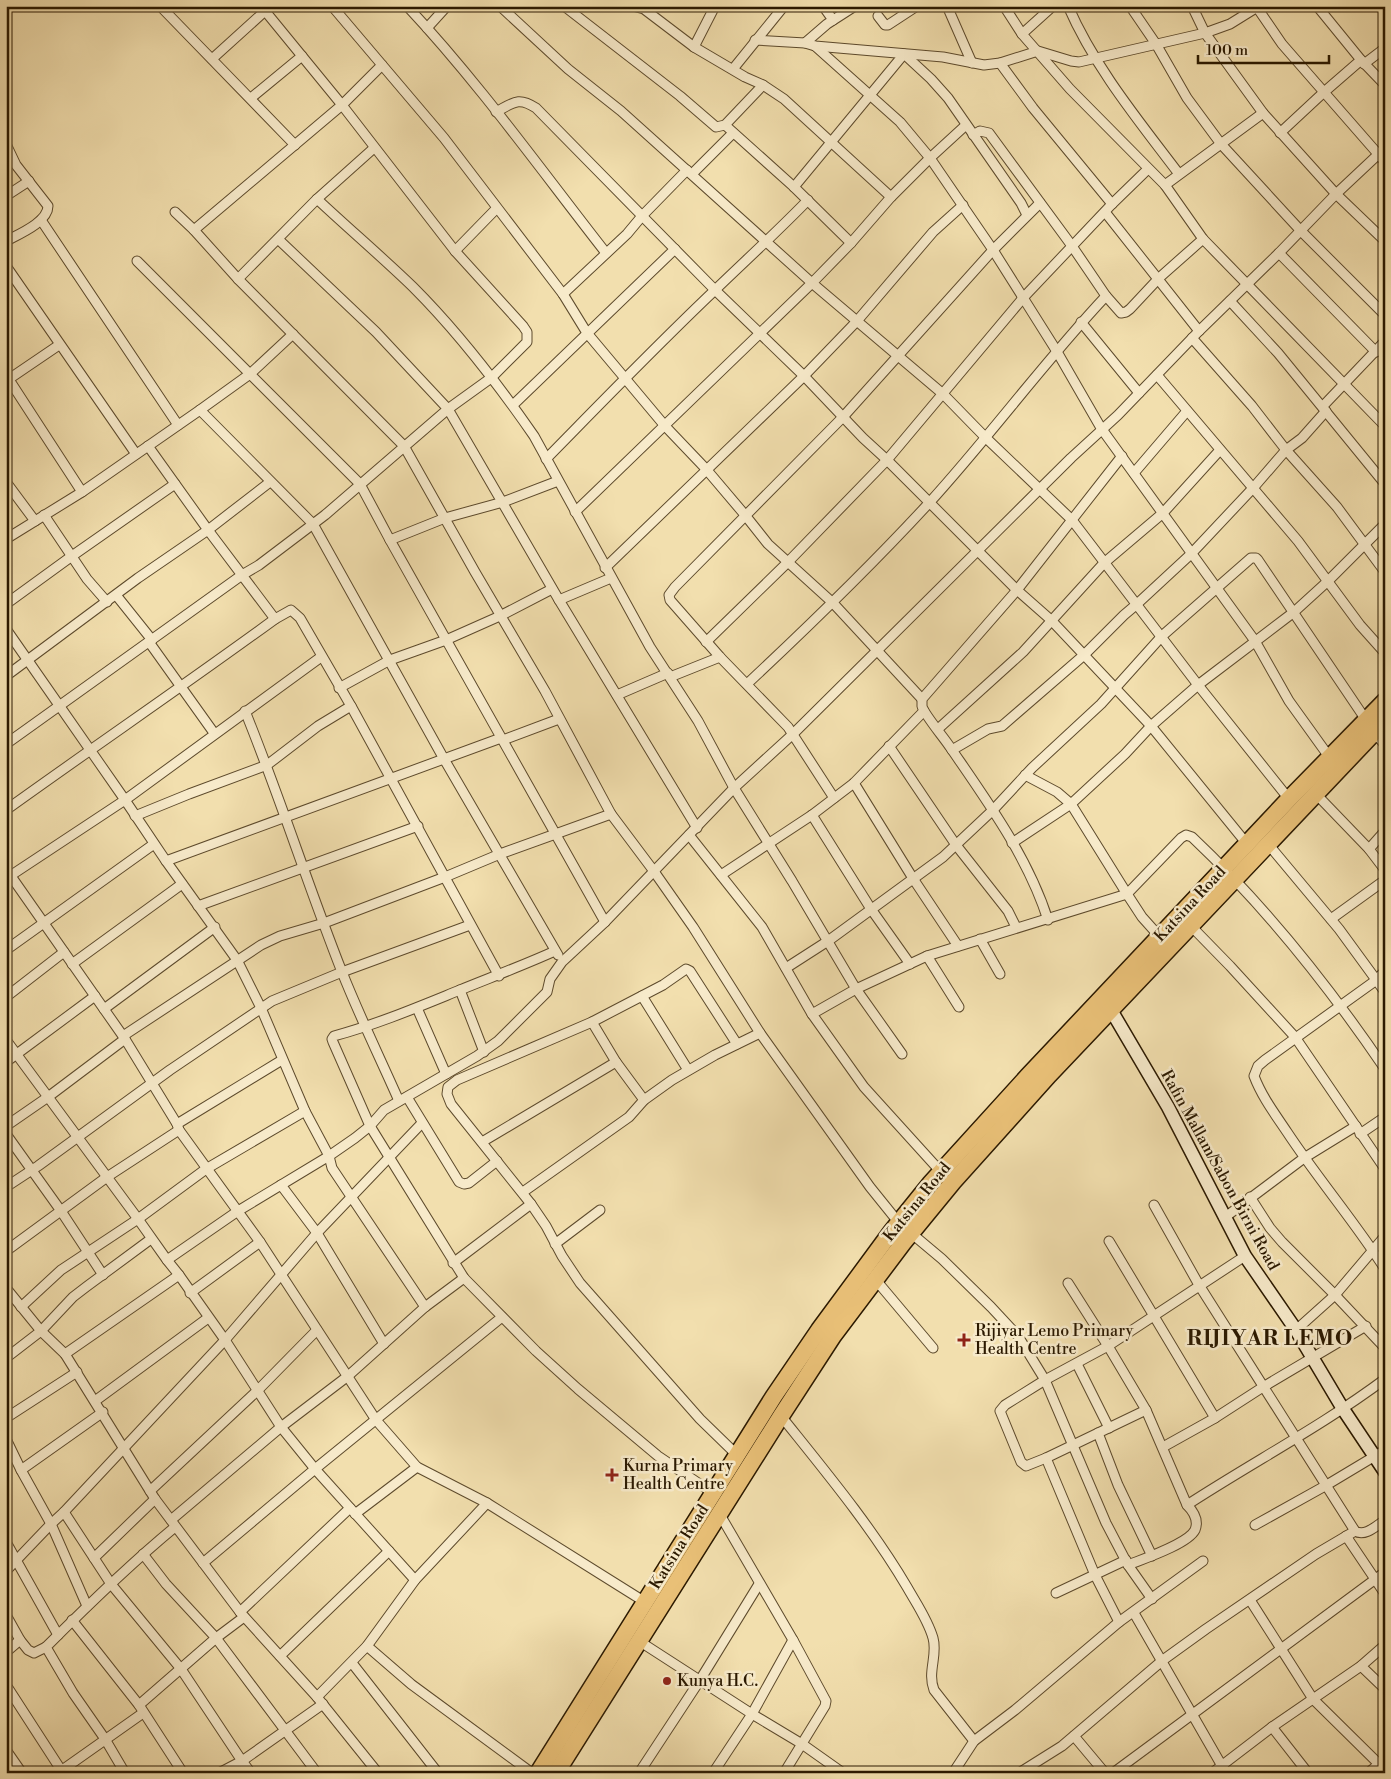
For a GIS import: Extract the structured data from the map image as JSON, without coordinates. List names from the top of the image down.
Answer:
{
  "streets": {
    "highway": ["Katsina Road"],
    "street": ["Rafin Mallam/Sabon Birni Road"]
  },
  "crossings": [
    ["Katsina Road", "Rafin Mallam/Sabon Birni Road"]
  ],
  "districts": ["RIJIYAR LEMO"],
  "places": {
    "health": ["Rijiyar Lemo Primary Health Centre", "Kurna Primary Health Centre"],
    "other": ["Kunya H.C."]
  },
  "scale_bar": "100 m"
}
